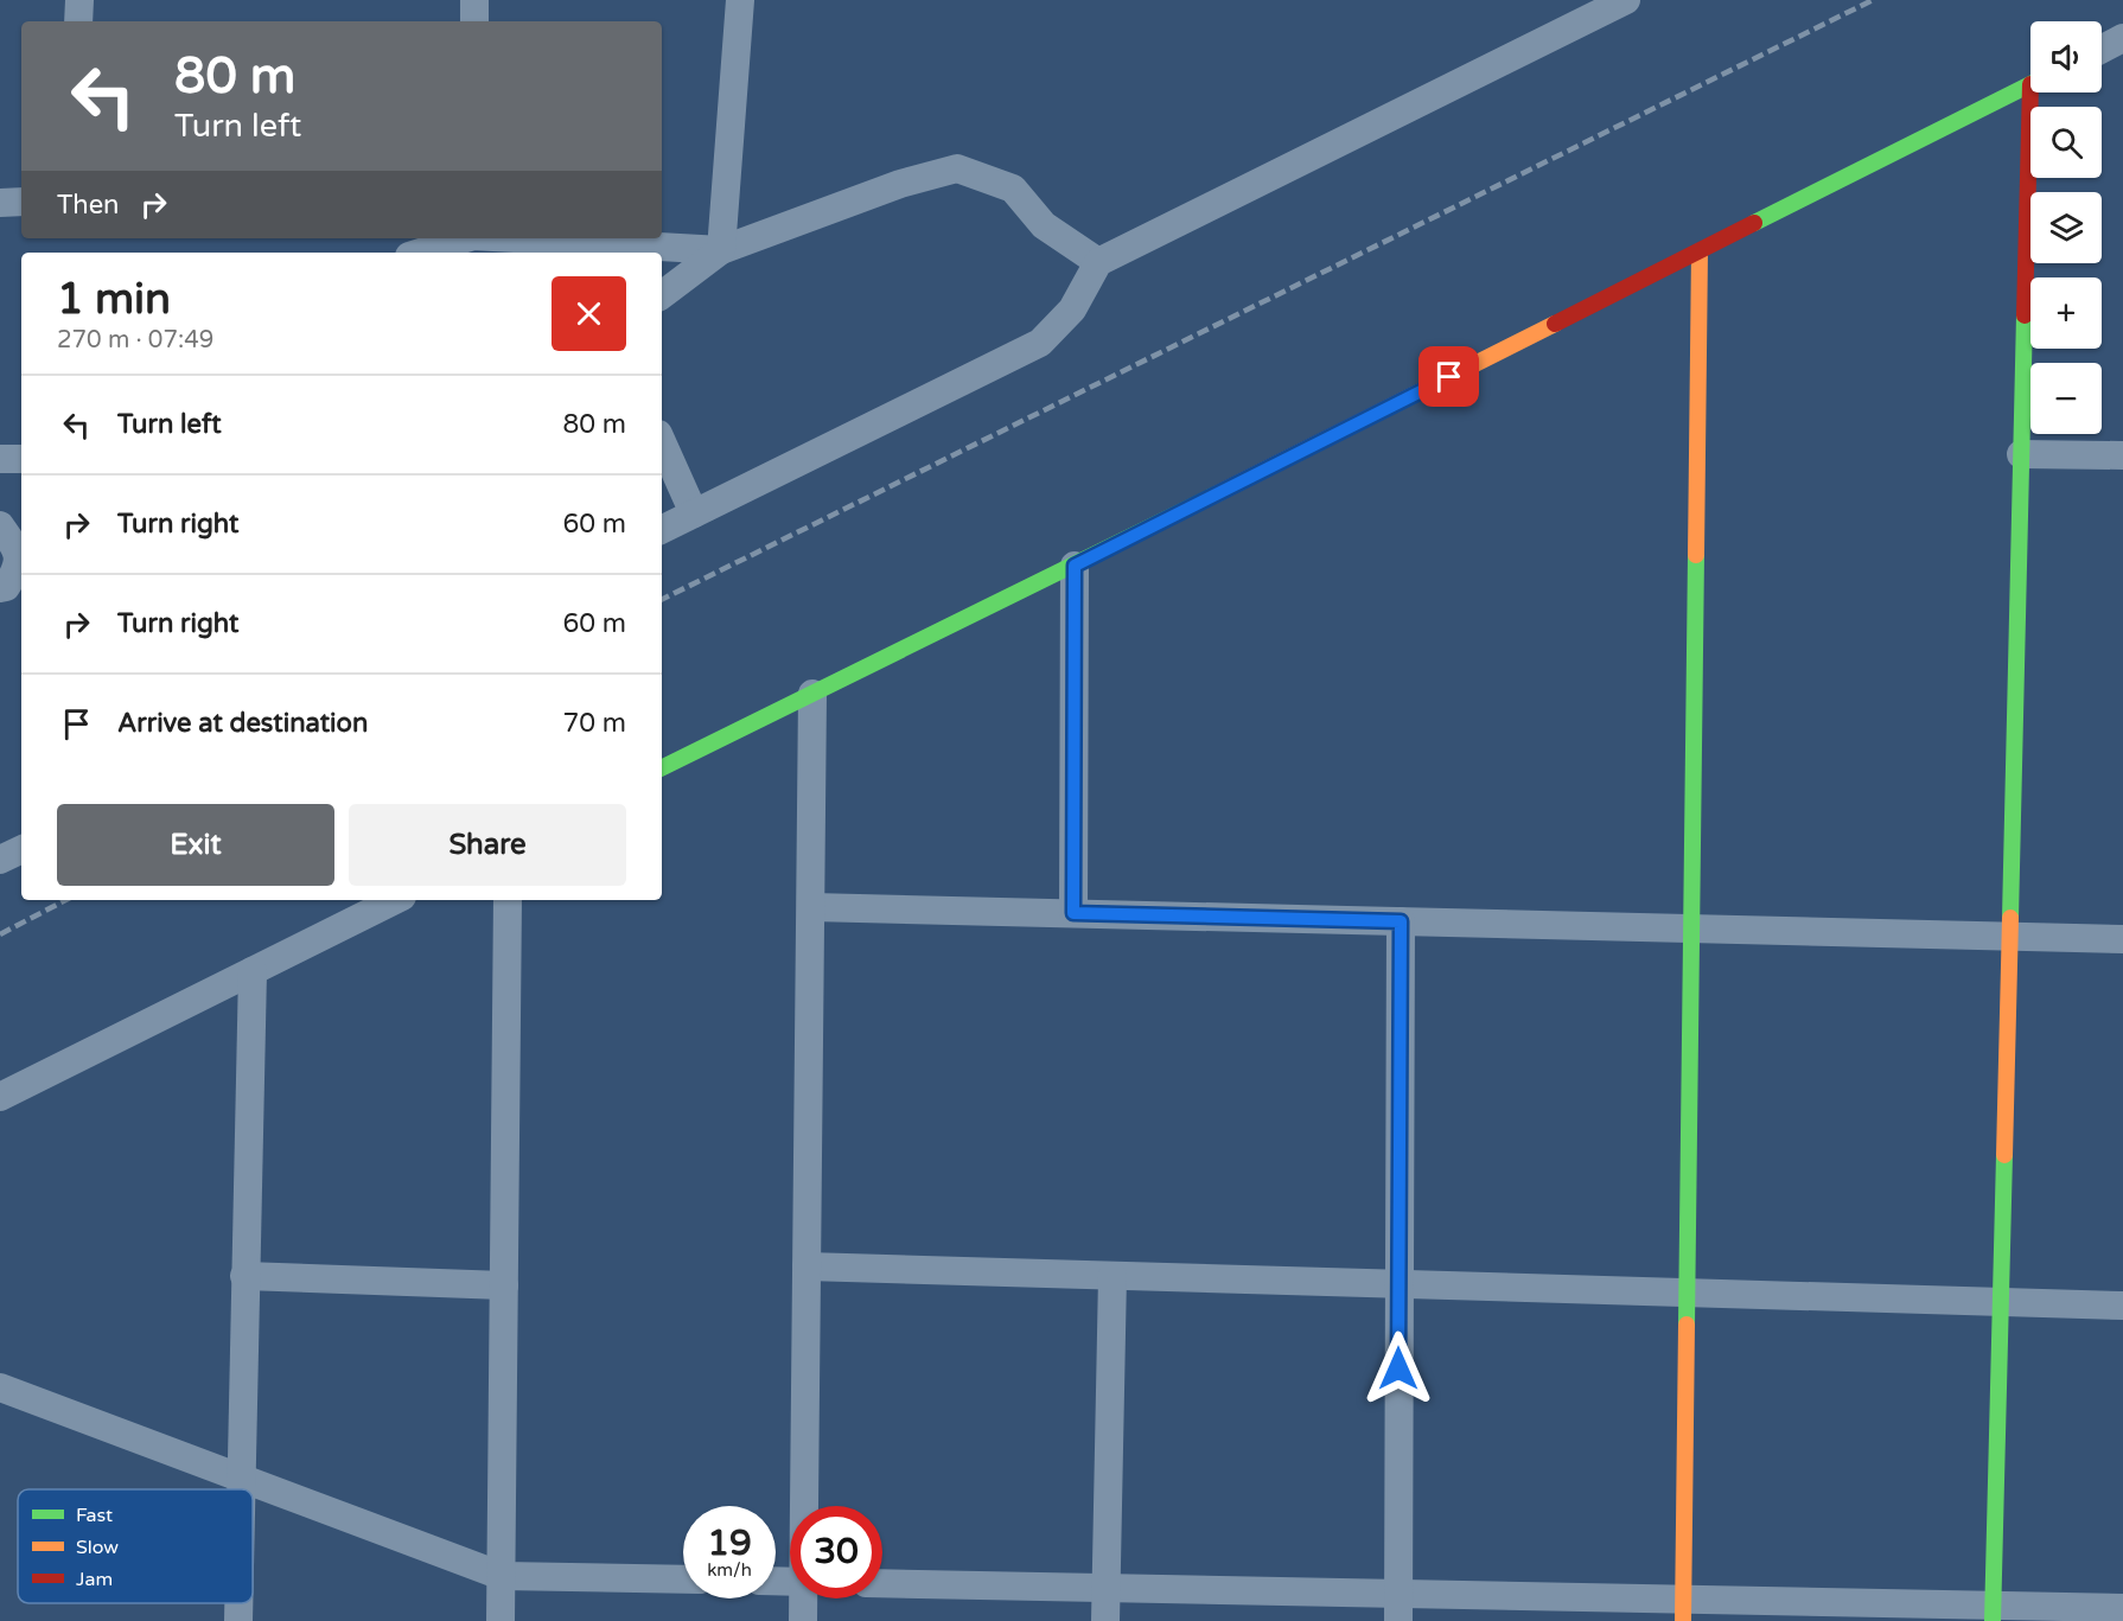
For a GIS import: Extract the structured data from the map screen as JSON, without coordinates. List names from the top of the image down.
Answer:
{
  "legend": ["Fast", "Slow", "Jam"],
  "page": {
    "map_buttons": ["+", "−"],
    "turn": ["80 m", "Turn left"],
    "then": "Then",
    "heading": ["1 min", "270 m · 07:49"],
    "list": [
      {
        "name": "Turn left",
        "value": "80 m"
      },
      {
        "name": "Turn right",
        "value": "60 m"
      },
      {
        "name": "Turn right",
        "value": "60 m"
      },
      {
        "name": "Arrive at destination",
        "value": "70 m"
      }
    ],
    "buttons": ["Exit", "Share"],
    "speed": "19 km/h",
    "limit": "30"
  }
}
